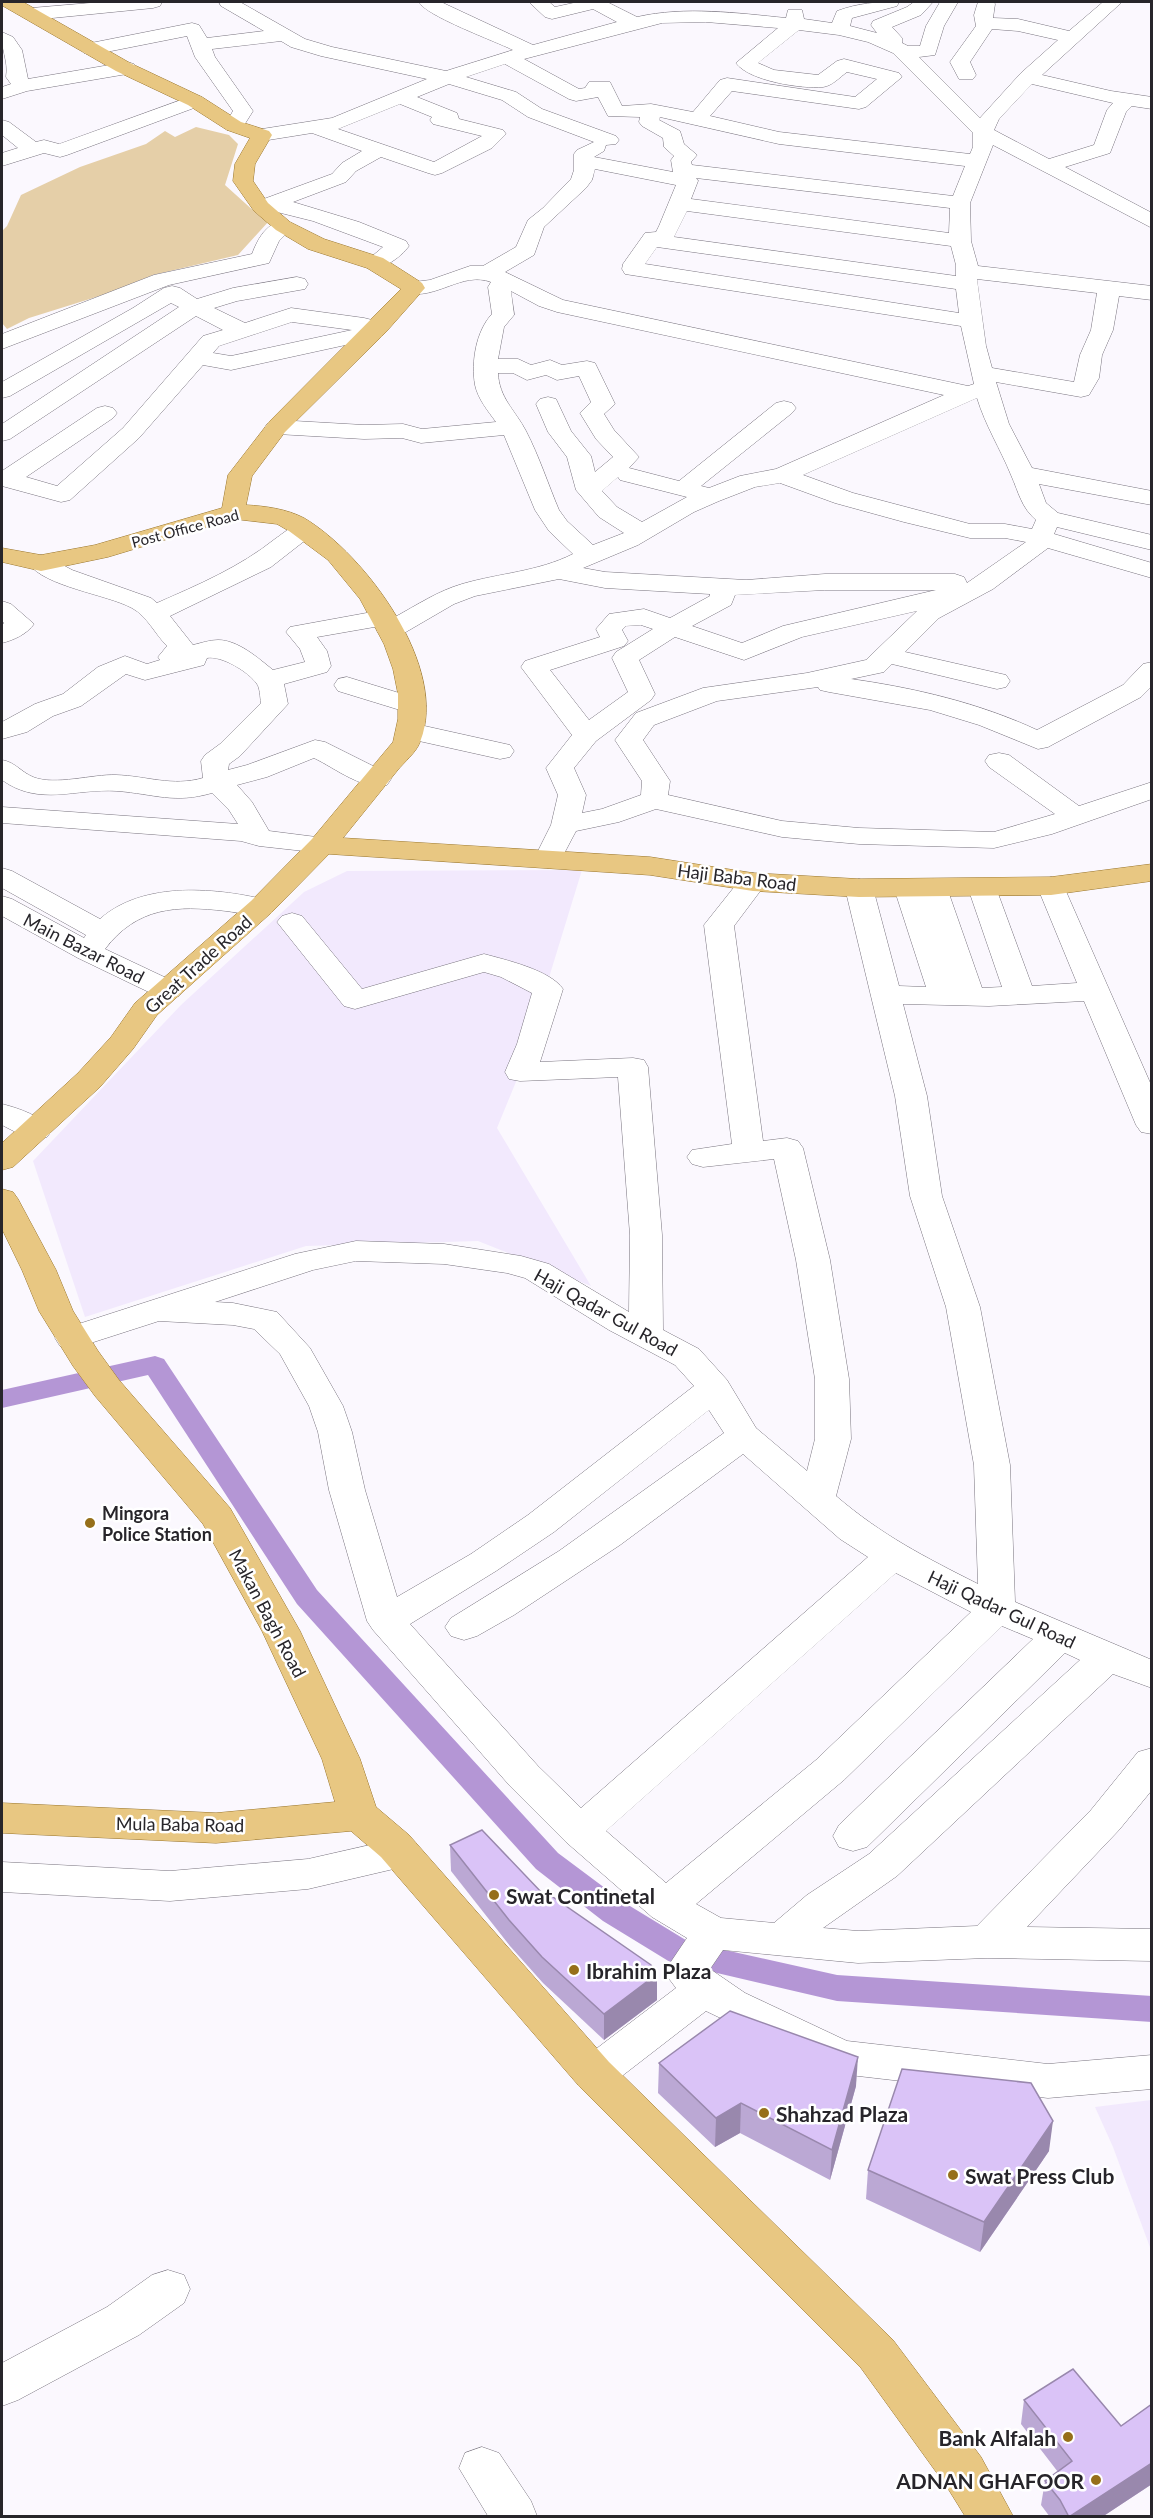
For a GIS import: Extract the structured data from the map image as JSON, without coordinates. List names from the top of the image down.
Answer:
{
  "streets": {
    "main road": [
      "Post Office Road",
      "Haji Baba Road",
      "Great Trade Road",
      "Makan Bagh Road",
      "Mula Baba Road"
    ],
    "street": ["Main Bazar Road", "Haji Qadar Gul Road"]
  },
  "crossings": [
    ["Haji Baba Road", "Great Trade Road"],
    ["Main Bazar Road", "Great Trade Road"],
    ["Haji Qadar Gul Road", "Makan Bagh Road"],
    ["Makan Bagh Road", "Mula Baba Road"]
  ],
  "places": [
    "Mingora Police Station",
    "Swat Continetal",
    "Ibrahim Plaza",
    "Shahzad Plaza",
    "Swat Press Club",
    "Bank Alfalah",
    "ADNAN GHAFOOR"
  ]
}
